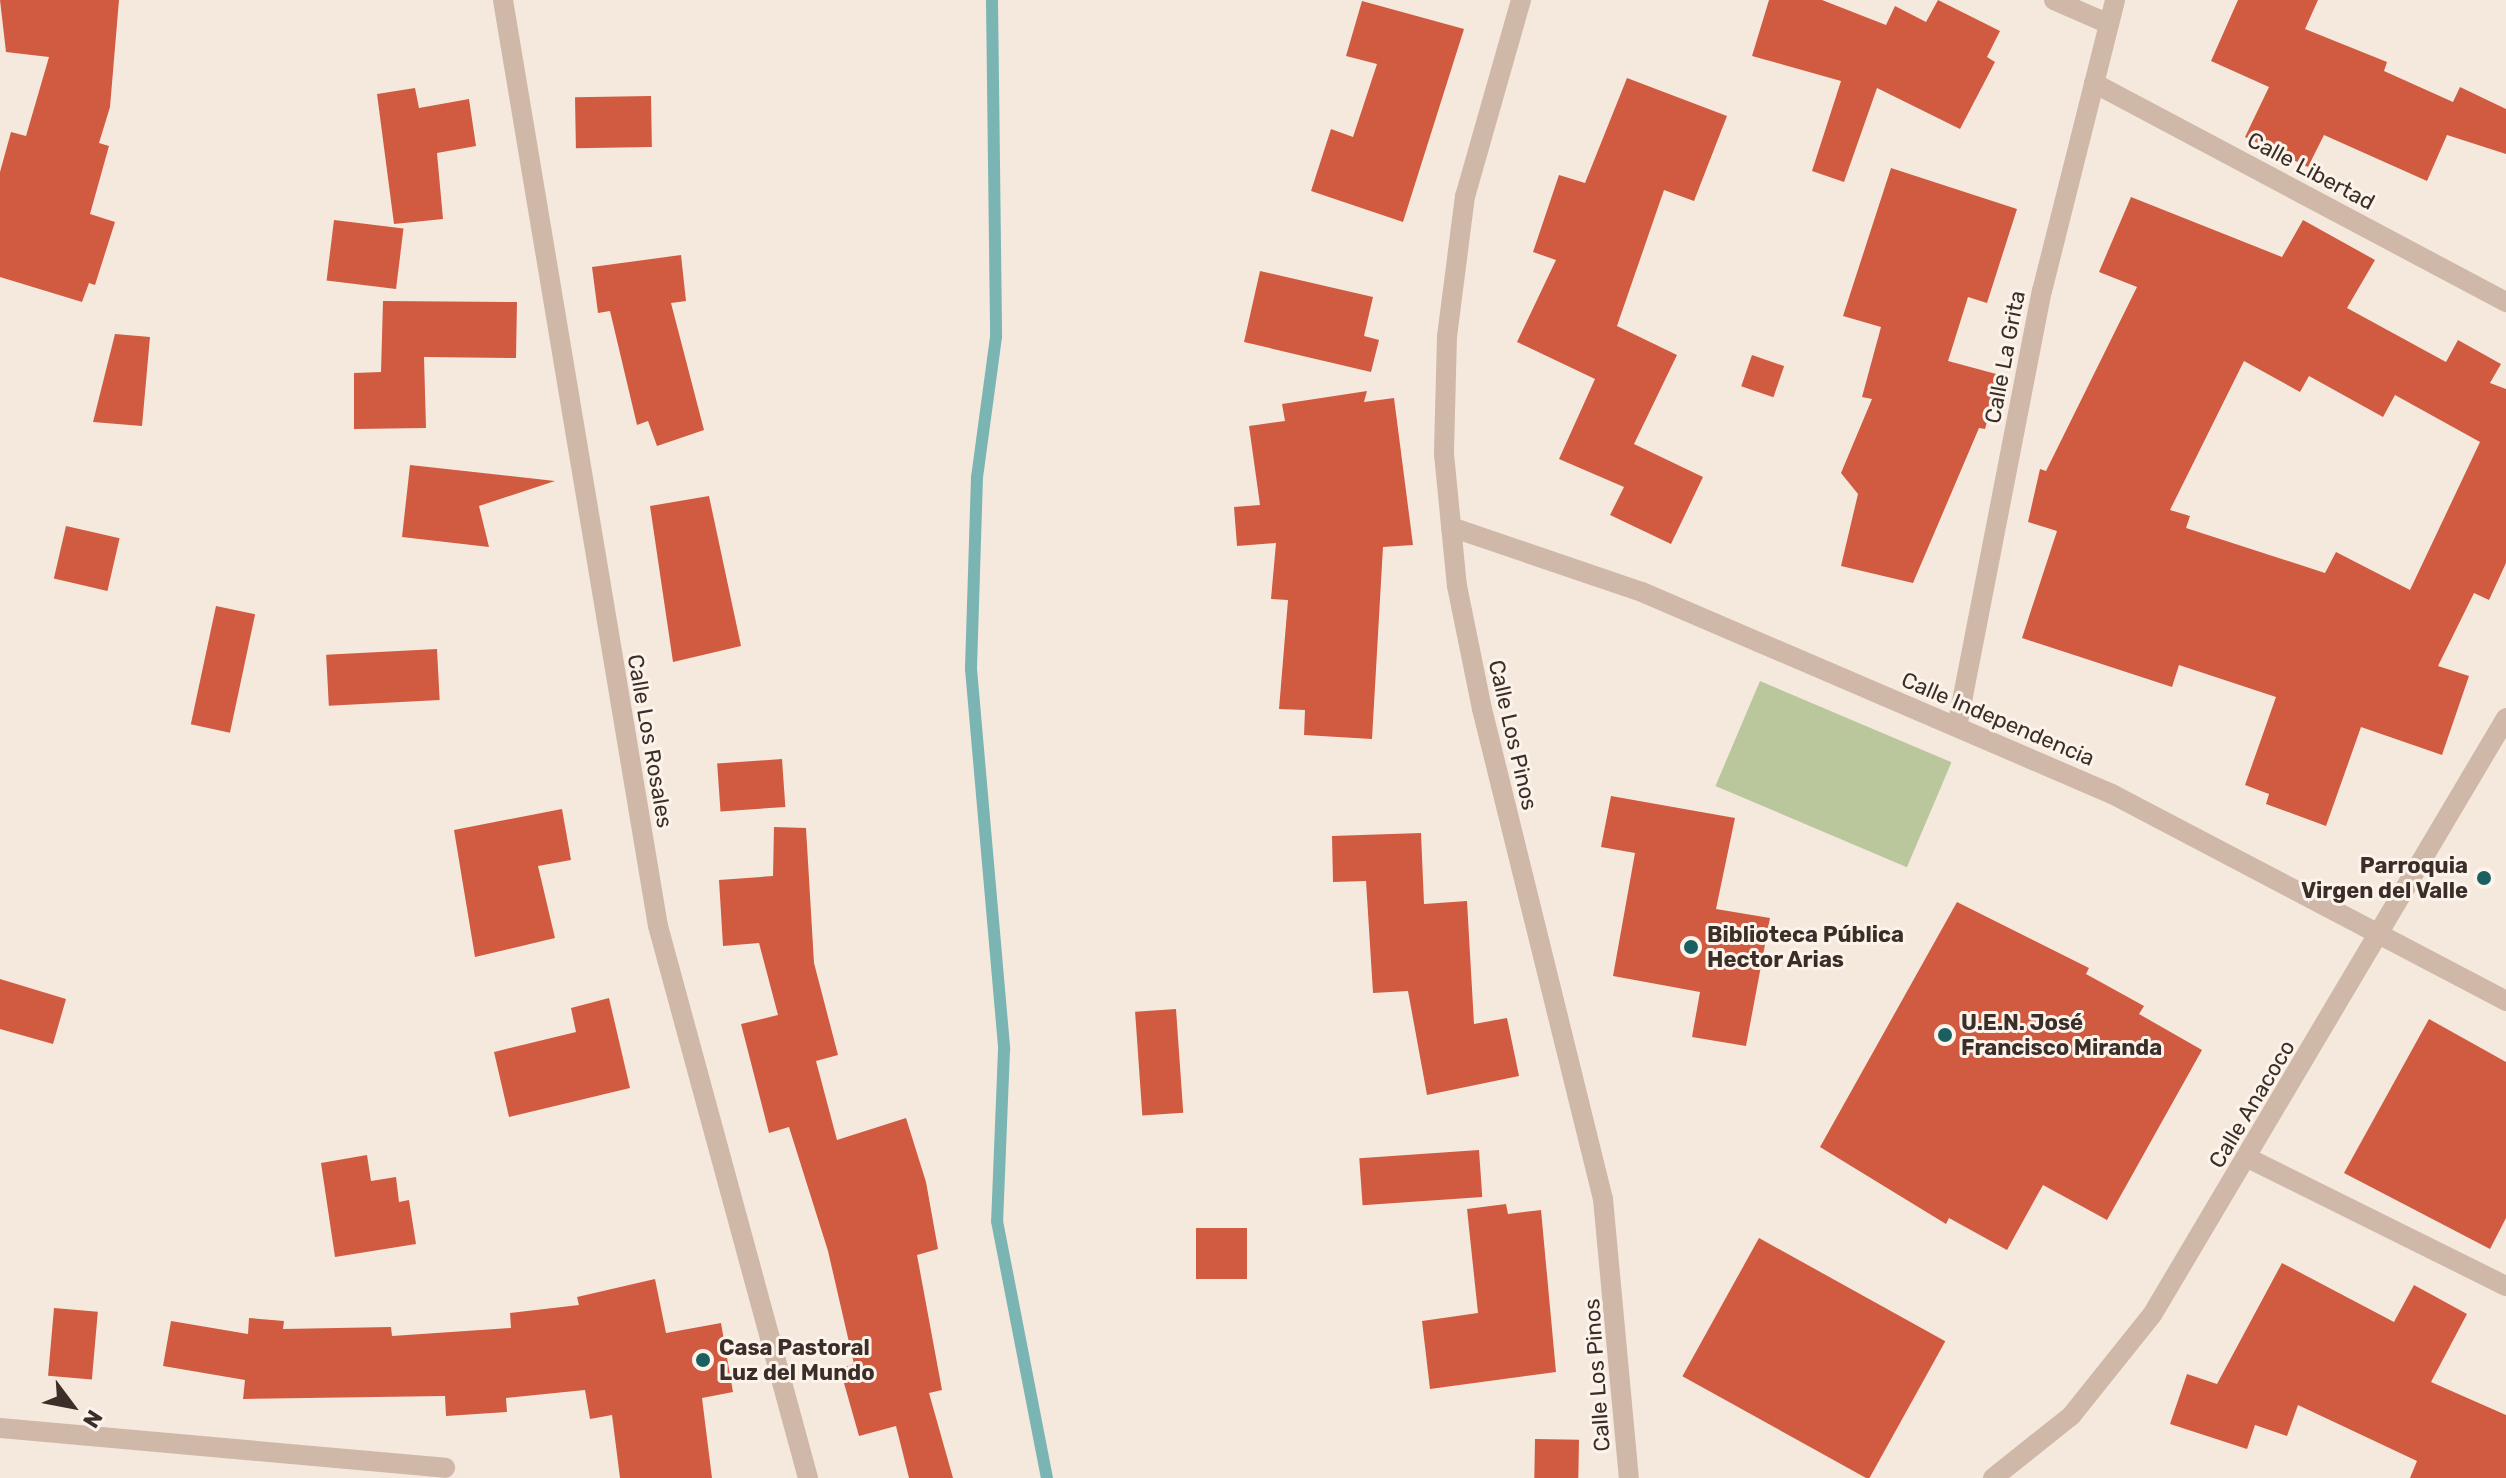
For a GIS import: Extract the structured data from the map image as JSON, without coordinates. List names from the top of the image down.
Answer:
{
  "streets": {
    "street": [
      "Calle Libertad",
      "Calle La Grita",
      "Calle Independencia",
      "Calle Los Pinos",
      "Calle Los Rosales",
      "Calle Anacoco"
    ]
  },
  "crossings": [
    ["Calle Libertad", "Calle La Grita"],
    ["Calle La Grita", "Calle Independencia"],
    ["Calle Independencia", "Calle Los Pinos"],
    ["Calle Independencia", "Calle Anacoco"]
  ],
  "places": [
    "Parroquia Virgen del Valle",
    "Biblioteca Pública Hector Arias",
    "U.E.N. José Francisco Miranda",
    "Casa Pastoral Luz del Mundo"
  ],
  "north": "bottom right"
}
